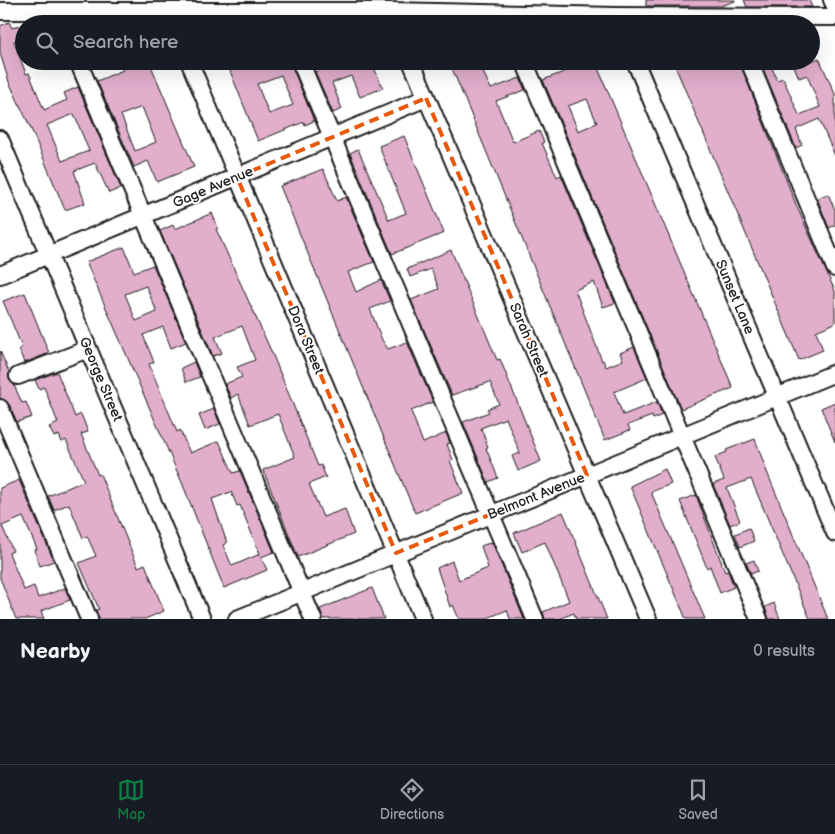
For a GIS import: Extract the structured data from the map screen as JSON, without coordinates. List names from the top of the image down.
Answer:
{
  "streets": {
    "street": [
      "Gage Avenue",
      "Sunset Lane",
      "Dora Street",
      "Sarah Street",
      "George Street",
      "Belmont Avenue"
    ]
  },
  "crossings": [
    ["Gage Avenue", "Dora Street"],
    ["Gage Avenue", "Sarah Street"],
    ["Gage Avenue", "George Street"],
    ["Sunset Lane", "Belmont Avenue"],
    ["Dora Street", "Belmont Avenue"],
    ["Sarah Street", "Belmont Avenue"]
  ],
  "page": {
    "search": "Search here",
    "heading": ["Nearby", "0 results"],
    "nav": ["Map", "Directions", "Saved"]
  }
}
